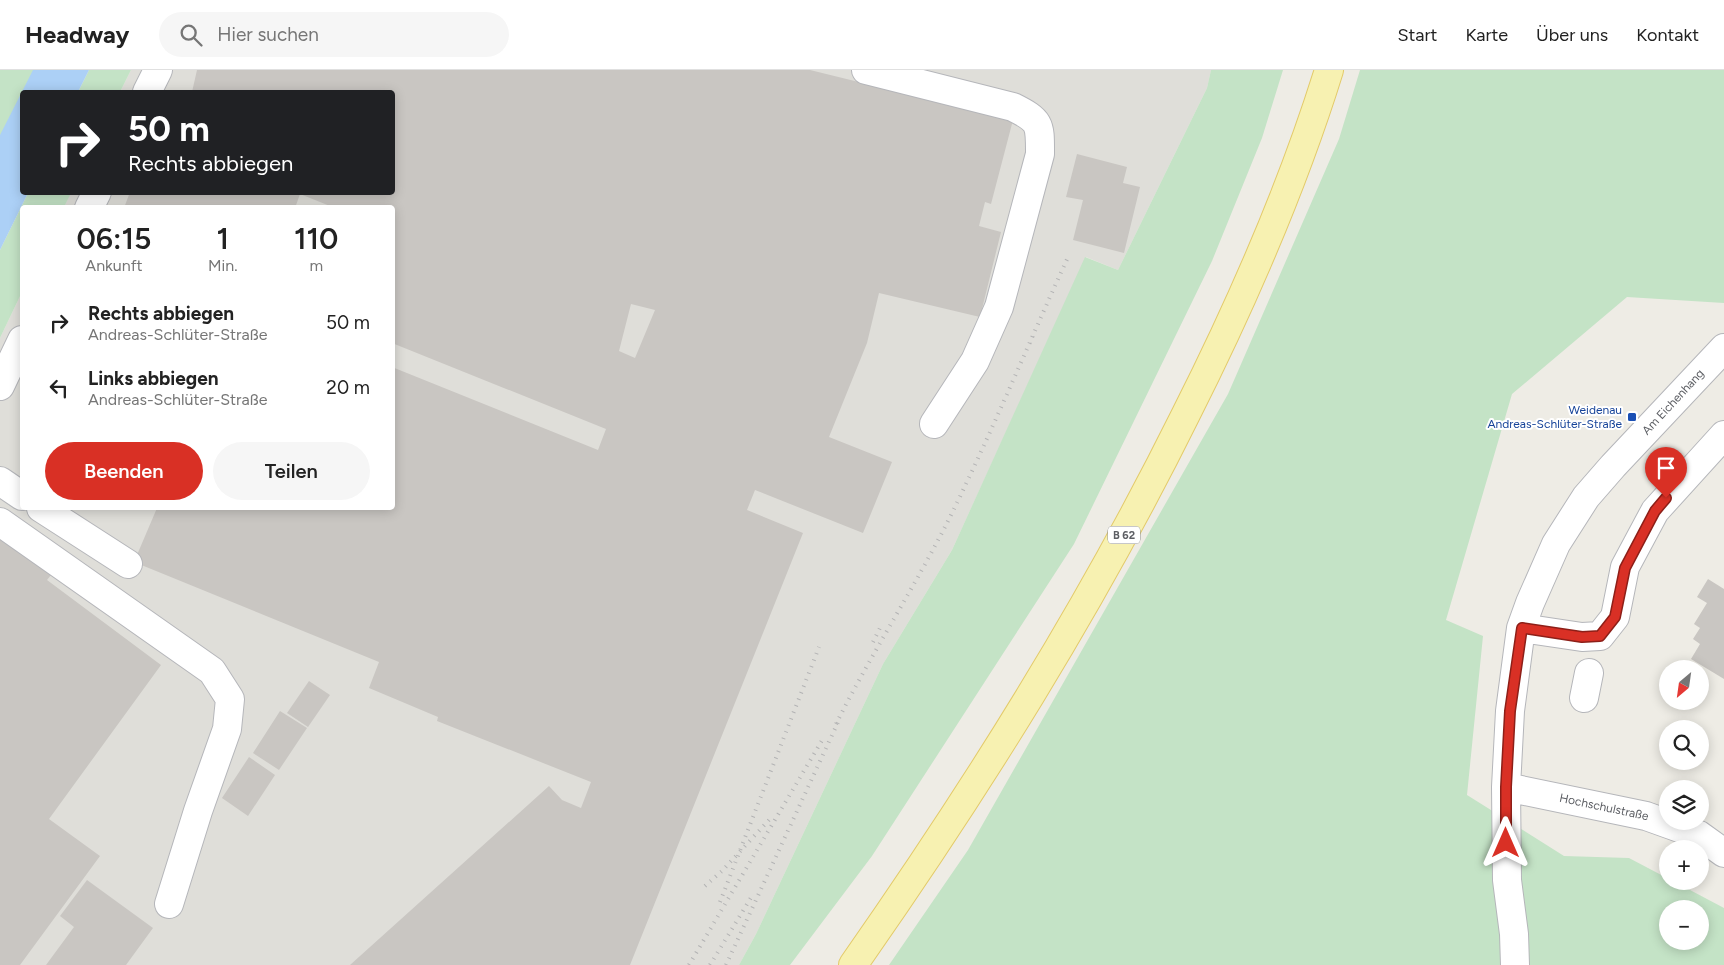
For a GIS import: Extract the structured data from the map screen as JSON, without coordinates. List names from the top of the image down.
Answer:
{
  "streets": {
    "main road": ["B 62"],
    "street": ["Am Eichenhang", "Hochschulstraße"]
  },
  "crossings": [
    ["Am Eichenhang", "Hochschulstraße"]
  ],
  "places": {
    "transit": ["Weidenau Andreas-Schlüter-Straße"]
  },
  "north": "bottom left",
  "page": {
    "header": "Headway",
    "search": "Hier suchen",
    "nav": [
      "Start",
      "Karte",
      "Über uns",
      "Kontakt"
    ],
    "turn": ["50 m", "Rechts abbiegen"],
    "eta": [
      "06:15",
      "Ankunft",
      "1",
      "Min.",
      "110",
      "m"
    ],
    "list": [
      {
        "name": "Rechts abbiegen",
        "note": "Andreas-Schlüter-Straße",
        "value": "50 m"
      },
      {
        "name": "Links abbiegen",
        "note": "Andreas-Schlüter-Straße",
        "value": "20 m"
      }
    ],
    "buttons": ["Beenden", "Teilen"],
    "map_buttons": ["+", "−"]
  }
}
